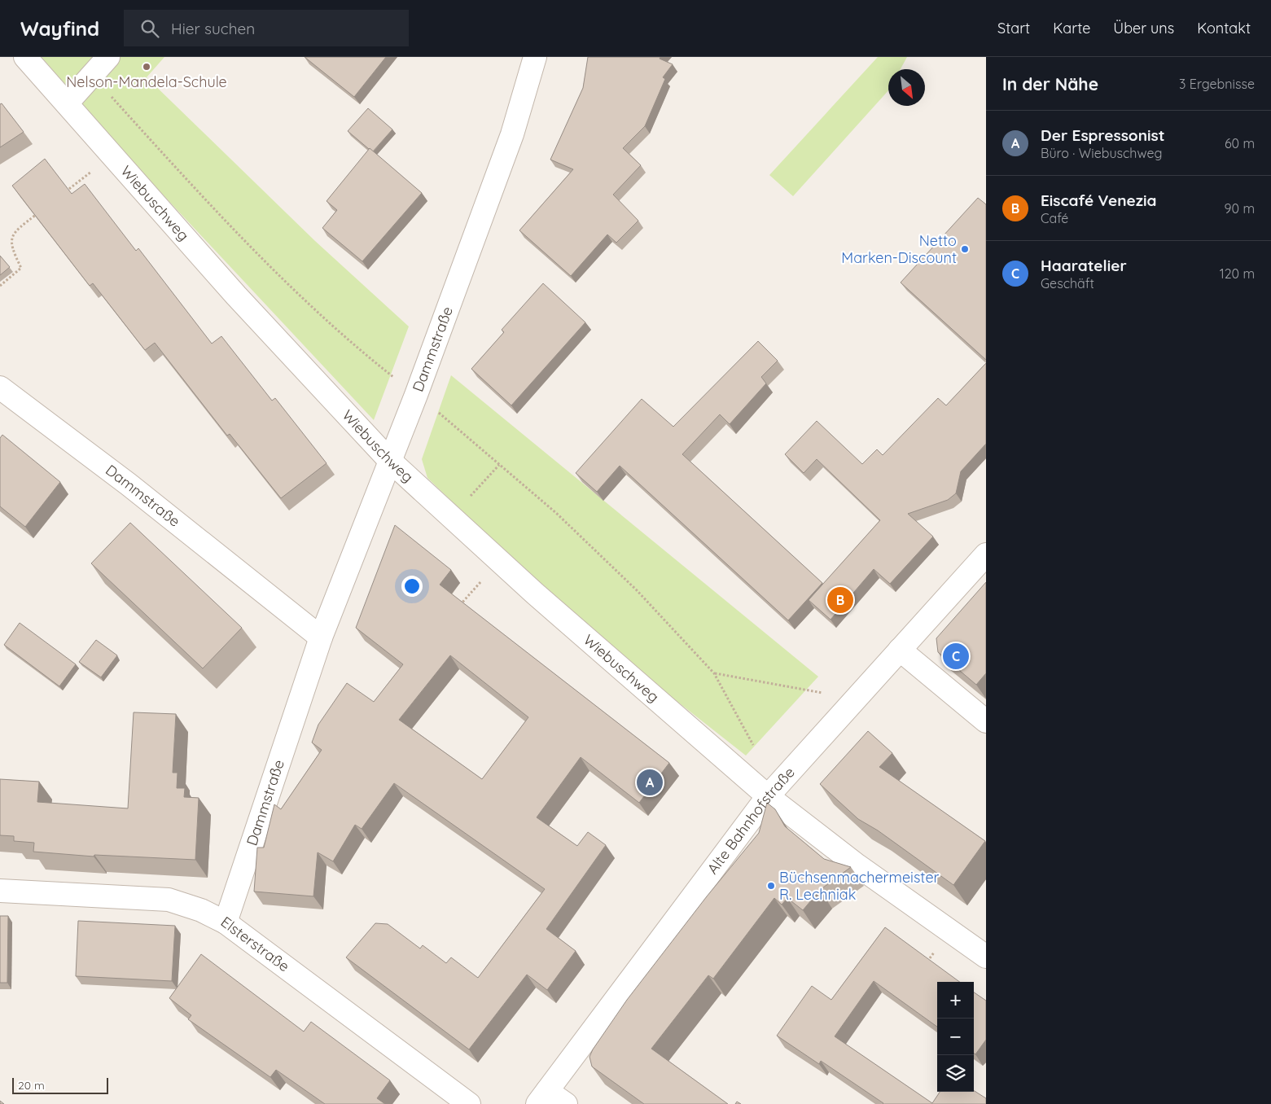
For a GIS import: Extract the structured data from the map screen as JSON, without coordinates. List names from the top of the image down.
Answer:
{
  "streets": {
    "street": [
      "Wiebuschweg",
      "Dammstraße",
      "Alte Bahnhofstraße",
      "Elsterstraße"
    ]
  },
  "crossings": [
    ["Wiebuschweg", "Dammstraße"],
    ["Wiebuschweg", "Alte Bahnhofstraße"],
    ["Dammstraße", "Elsterstraße"]
  ],
  "places": ["Nelson-Mandela-Schule", "Netto Marken-Discount", "Büchsenmachermeister R. Lechniak"],
  "scale_bar": "20 m",
  "north": "bottom right",
  "page": {
    "header": "Wayfind",
    "search": "Hier suchen",
    "nav": [
      "Start",
      "Karte",
      "Über uns",
      "Kontakt"
    ],
    "heading": ["In der Nähe", "3 Ergebnisse"],
    "list": [
      {
        "mark": "A",
        "name": "Der Espressonist",
        "note": "Büro · Wiebuschweg",
        "value": "60 m"
      },
      {
        "mark": "B",
        "name": "Eiscafé Venezia",
        "note": "Café",
        "value": "90 m"
      },
      {
        "mark": "C",
        "name": "Haaratelier",
        "note": "Geschäft",
        "value": "120 m"
      }
    ],
    "pins": ["B", "C", "A"],
    "map_buttons": ["+", "−"],
    "scale": "20 m"
  }
}
